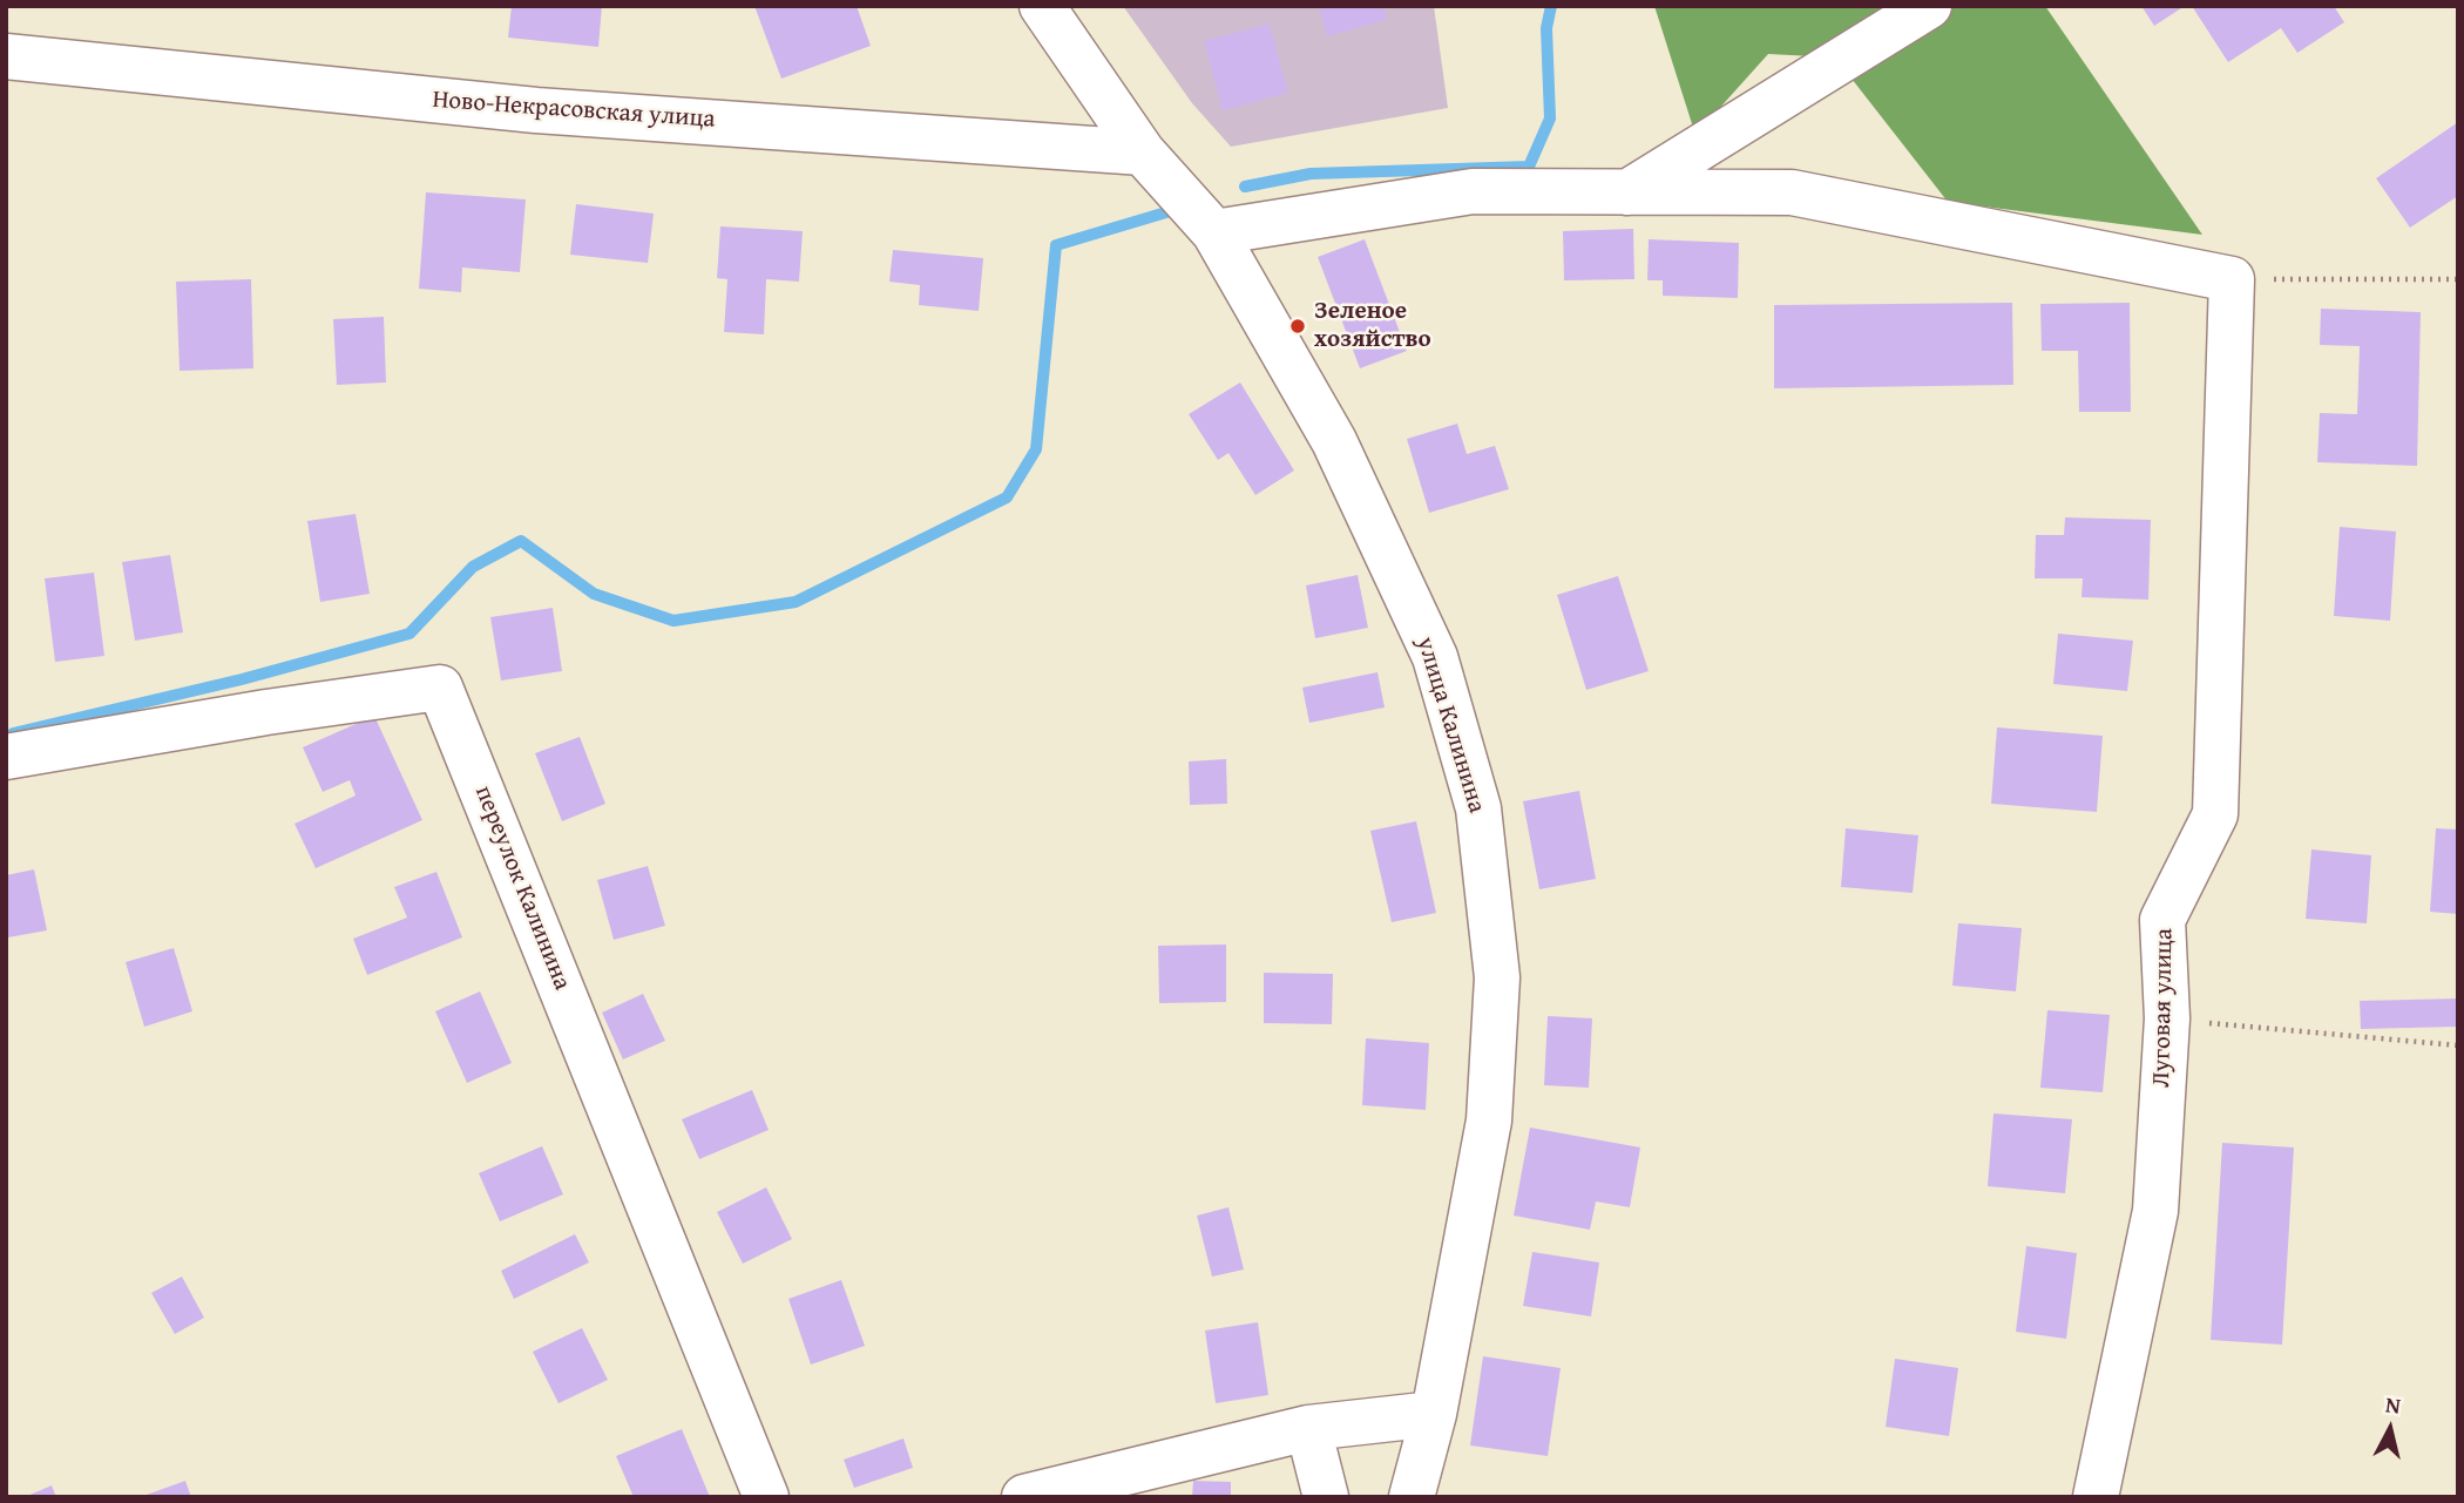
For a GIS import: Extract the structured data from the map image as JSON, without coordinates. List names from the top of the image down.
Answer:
{
  "streets": {
    "street": [
      "Ново-Некрасовская улица",
      "улица Калинина",
      "переулок Калинина",
      "Луговая улица"
    ]
  },
  "crossings": [
    ["Ново-Некрасовская улица", "улица Калинина"]
  ],
  "places": ["Зеленое хозяйство"],
  "north": "top"
}
